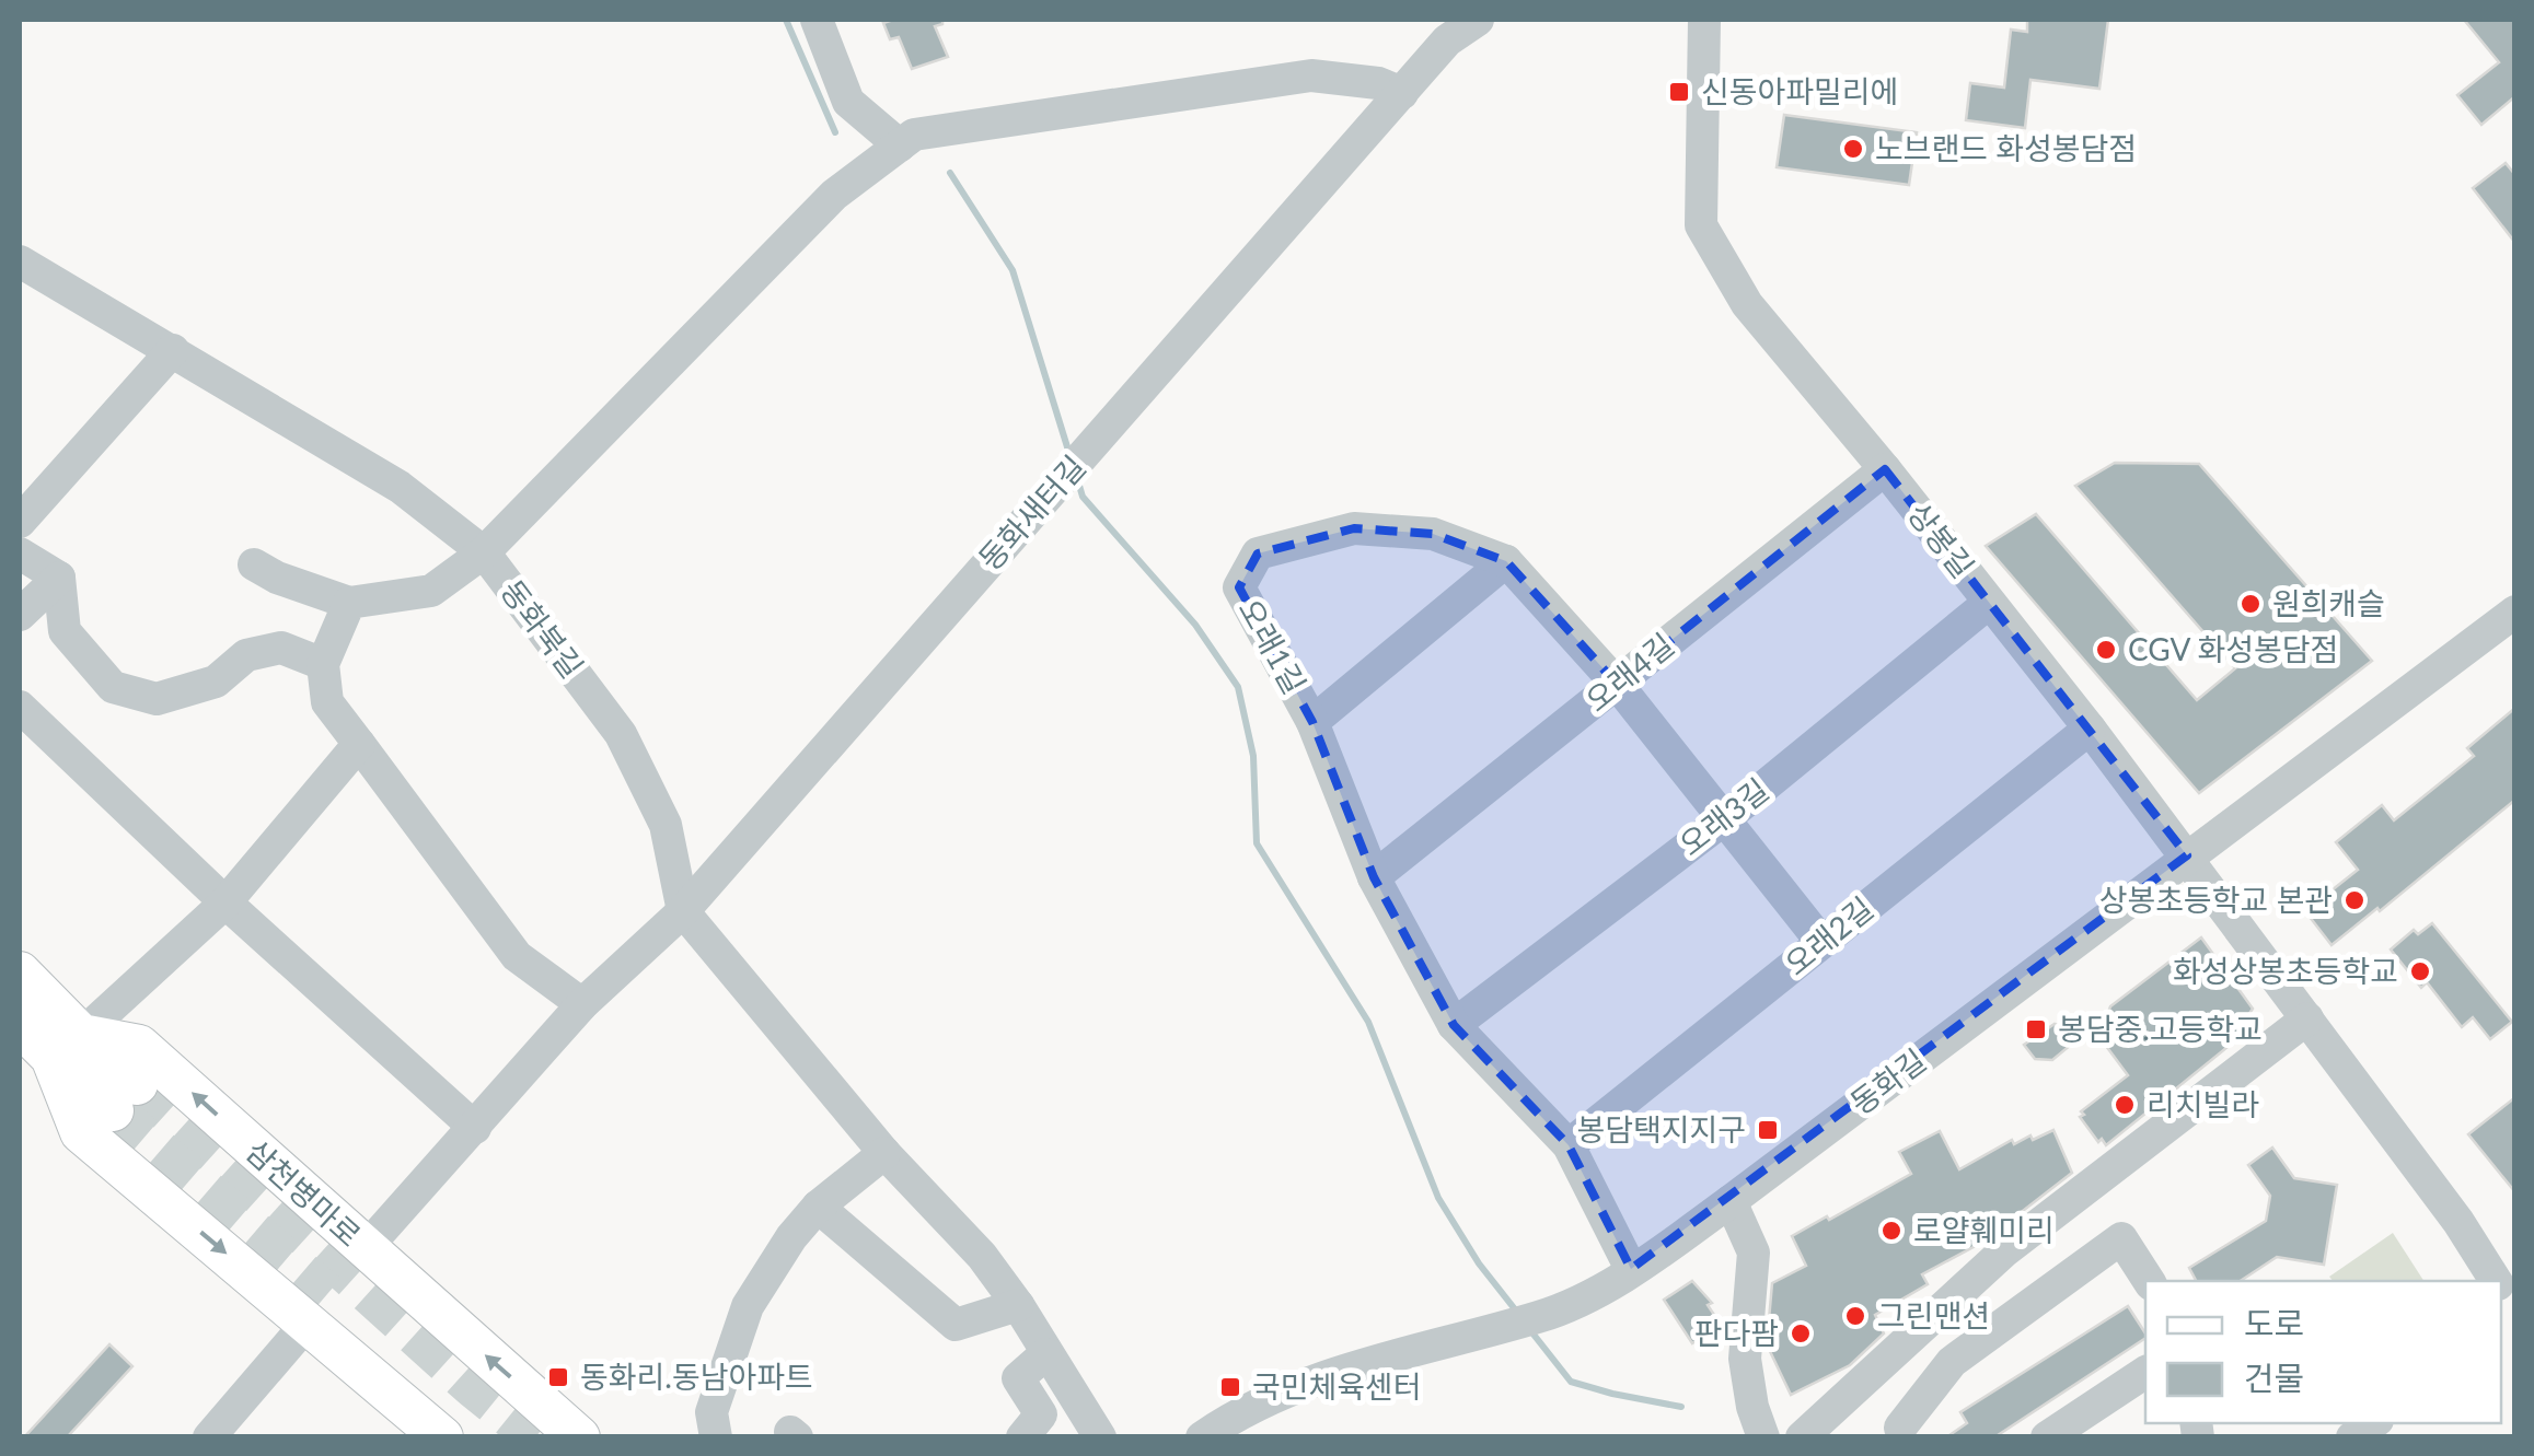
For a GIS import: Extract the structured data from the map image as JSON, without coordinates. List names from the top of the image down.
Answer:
{
  "streets": {
    "main road": ["삼천병마로"],
    "street": [
      "동화새터길",
      "상봉길",
      "동화북길",
      "오래1길",
      "오래4길",
      "오래3길",
      "오래2길",
      "동화길"
    ]
  },
  "crossings": [
    ["동화새터길", "동화북길"],
    ["동화새터길", "삼천병마로"],
    ["상봉길", "오래4길"],
    ["상봉길", "오래3길"],
    ["상봉길", "오래2길"],
    ["상봉길", "동화길"],
    ["오래1길", "오래4길"],
    ["오래1길", "오래3길"],
    ["오래1길", "오래2길"],
    ["오래1길", "동화길"]
  ],
  "places": {
    "transit": [
      "신동아파밀리에",
      "봉담중.고등학교",
      "봉담택지지구",
      "동화리.동남아파트",
      "국민체육센터"
    ],
    "other": [
      "노브랜드 화성봉담점",
      "원희캐슬",
      "CGV 화성봉담점",
      "상봉초등학교 본관",
      "화성상봉초등학교",
      "리치빌라",
      "로얄훼미리",
      "그린맨션",
      "판다팜"
    ]
  },
  "legend": ["도로", "건물"]
}
